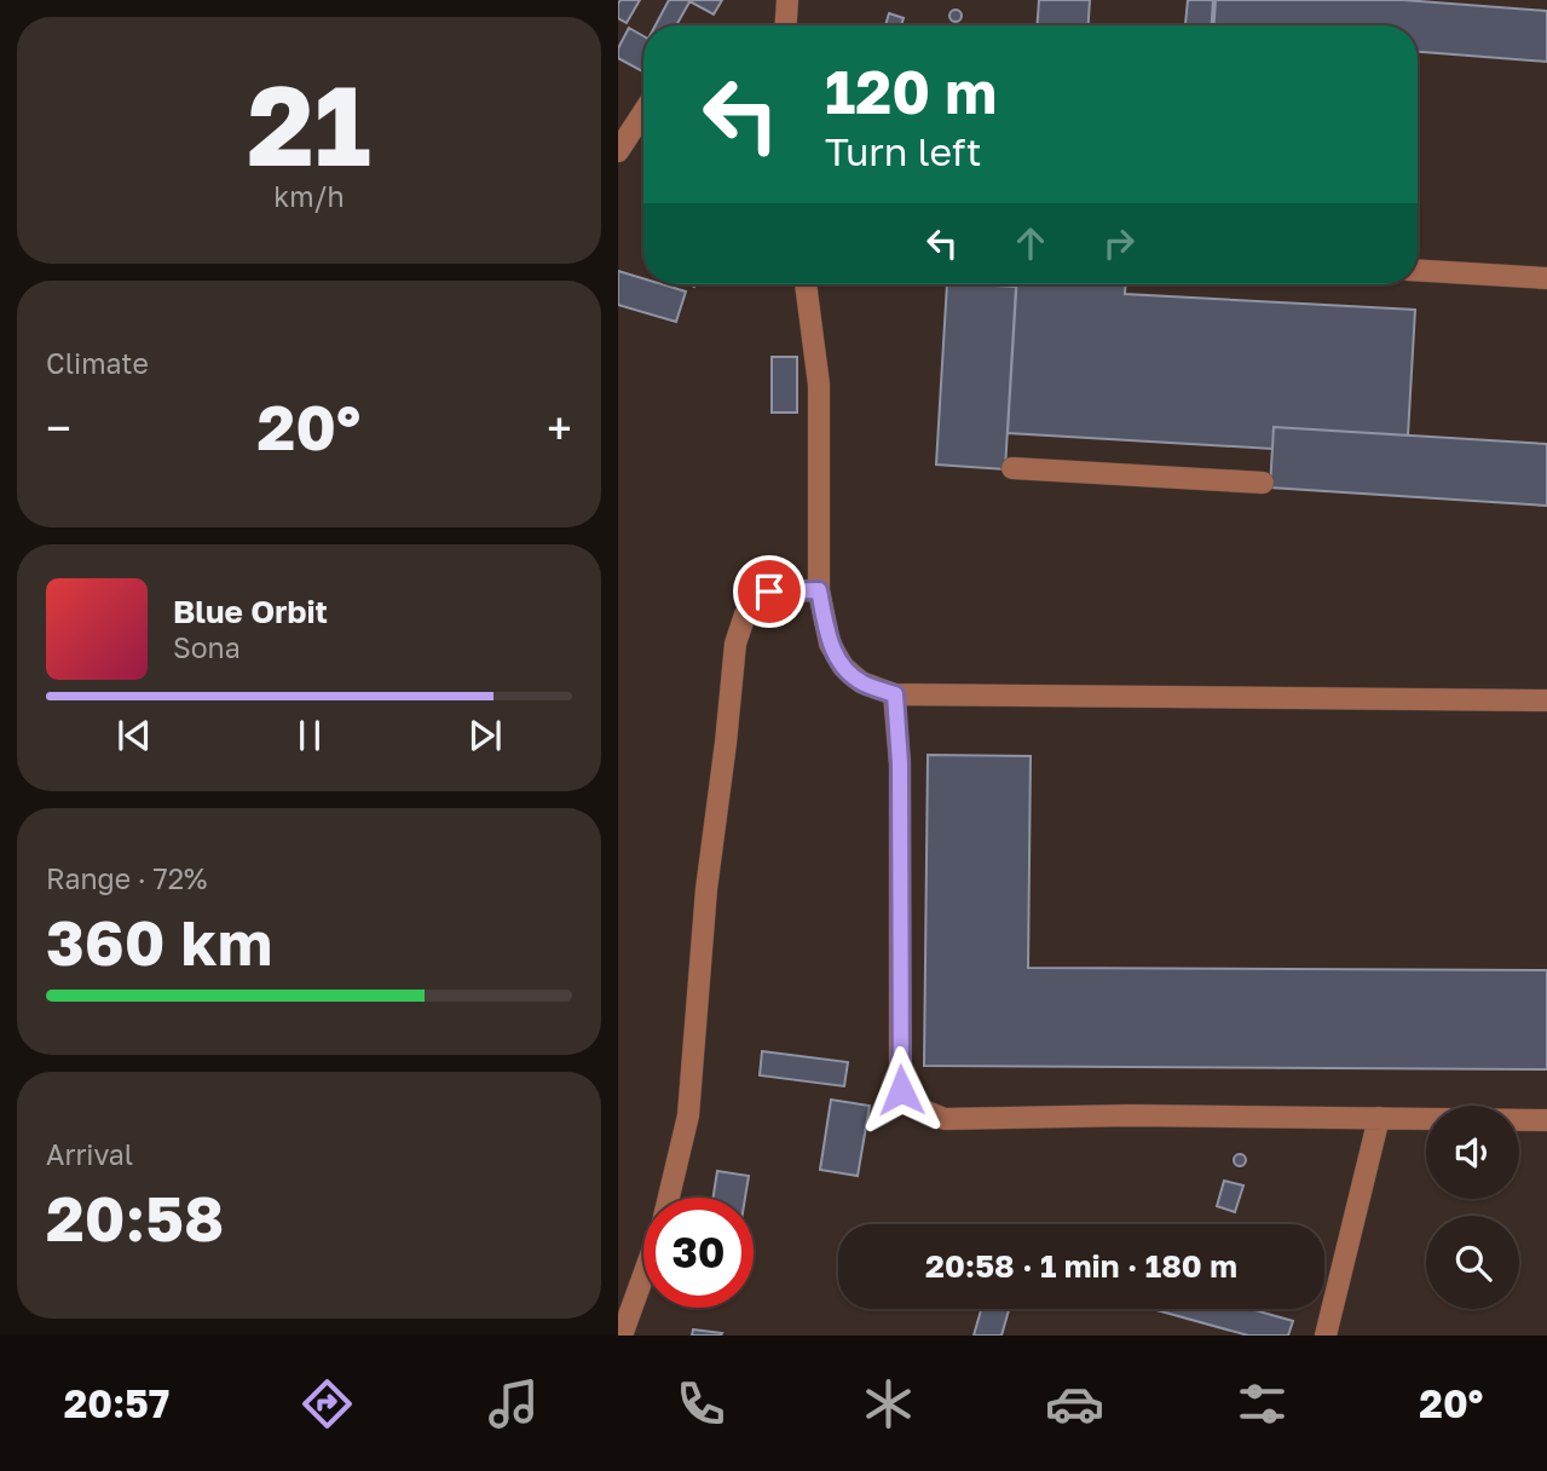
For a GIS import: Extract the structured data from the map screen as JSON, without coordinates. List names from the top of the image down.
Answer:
{
  "page": {
    "tile": [
      ["21", "km/h"],
      "Climate",
      ["Range · 72%", "360 km"],
      ["Arrival", "20:58"]
    ],
    "turn": ["120 m", "Turn left"],
    "heat": ["−", "20°", "+"],
    "song": ["Blue Orbit", "Sona"],
    "limit": "30",
    "trip": "20:58 · 1 min · 180 m",
    "tabs": ["20:57", "20°"]
  }
}
